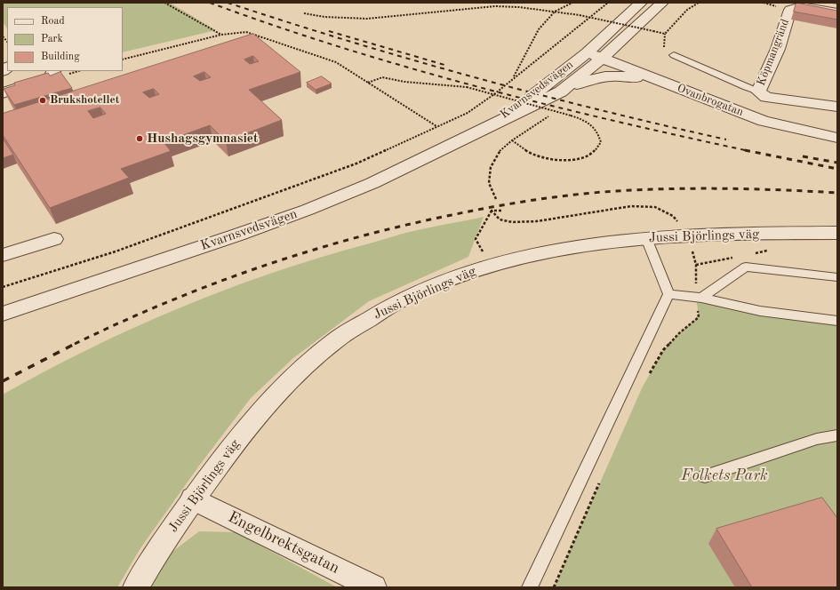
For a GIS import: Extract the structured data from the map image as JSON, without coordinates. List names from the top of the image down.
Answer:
{
  "streets": {
    "street": [
      "Köpmangränd",
      "Kvarnsvedsvägen",
      "Ovanbrogatan",
      "Jussi Björlings väg",
      "Engelbrektsgatan"
    ]
  },
  "crossings": [
    ["Kvarnsvedsvägen", "Ovanbrogatan"],
    ["Jussi Björlings väg", "Engelbrektsgatan"]
  ],
  "parks": ["Folkets Park"],
  "places": ["Brukshotellet", "Hushagsgymnasiet"],
  "legend": ["Road", "Park", "Building"]
}
